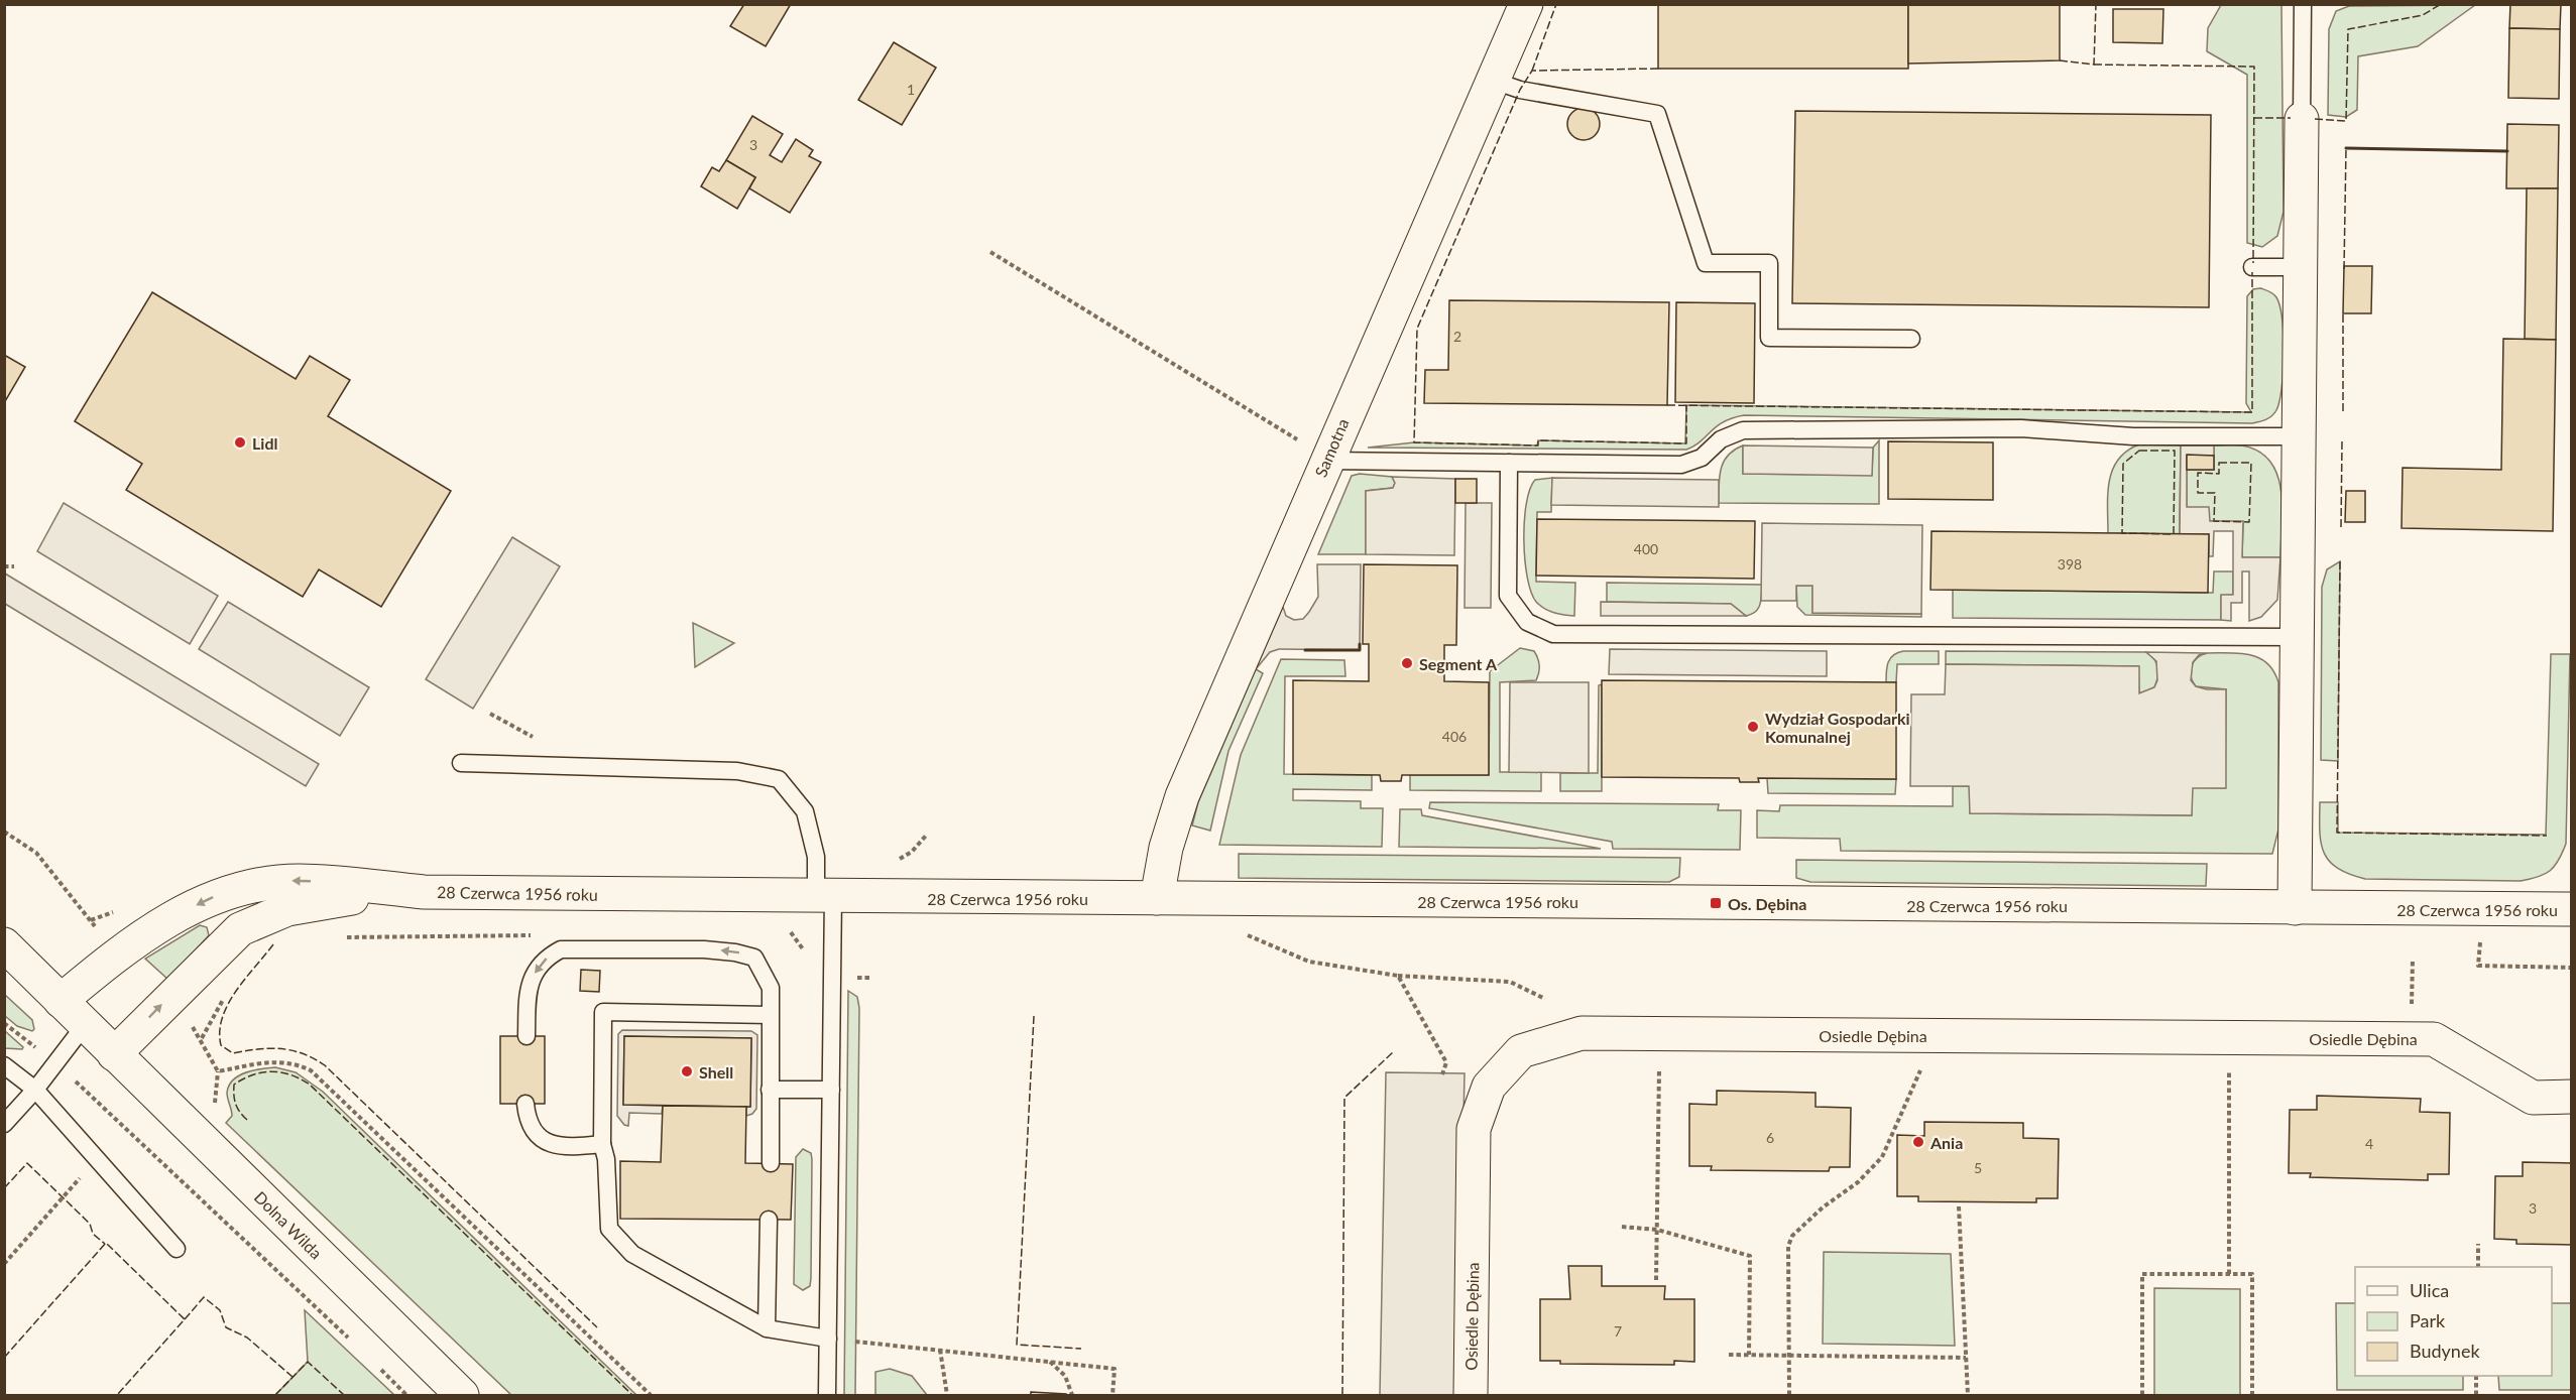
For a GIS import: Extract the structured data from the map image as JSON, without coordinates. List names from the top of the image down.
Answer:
{
  "streets": {
    "street": [
      "Samotna",
      "28 Czerwca 1956 roku",
      "Osiedle Dębina",
      "Dolna Wilda"
    ]
  },
  "crossings": [
    ["Samotna", "28 Czerwca 1956 roku"],
    ["28 Czerwca 1956 roku", "Dolna Wilda"]
  ],
  "places": {
    "other": [
      "Lidl",
      "Segment A",
      "Wydział Gospodarki Komunalnej",
      "Shell",
      "Ania"
    ],
    "transit": ["Os. Dębina"]
  },
  "house_numbers": [
    "1",
    "3",
    "2",
    "400",
    "398",
    "406",
    "6",
    "4",
    "5",
    "3",
    "7"
  ],
  "legend": ["Ulica", "Park", "Budynek"]
}
